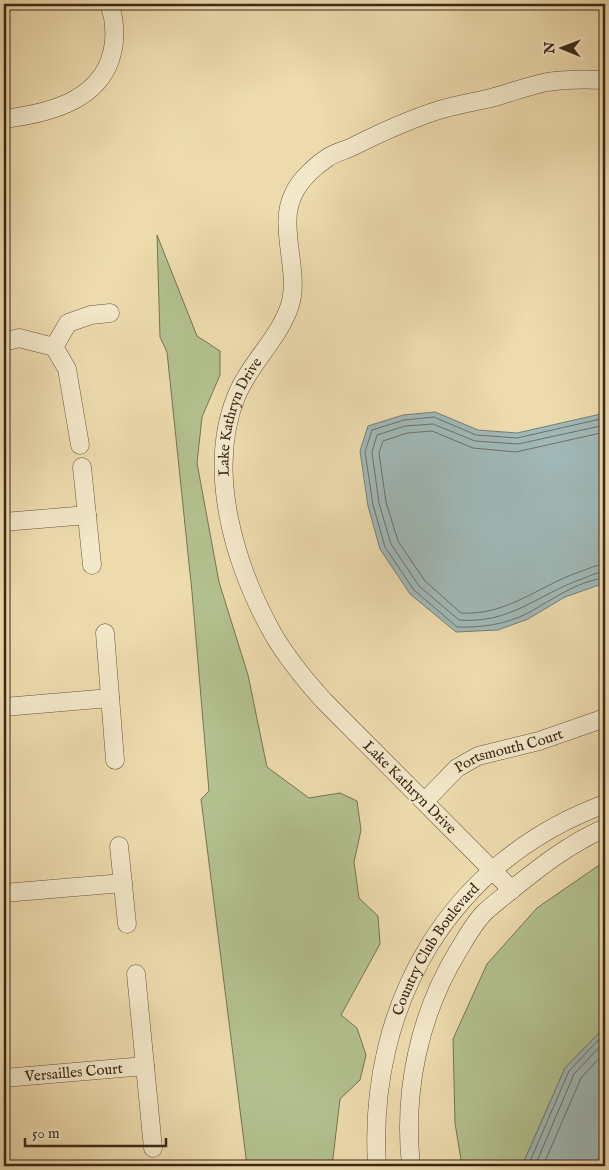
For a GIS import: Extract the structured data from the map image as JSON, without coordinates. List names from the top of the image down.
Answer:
{
  "streets": {
    "street": [
      "Lake Kathryn Drive",
      "Portsmouth Court",
      "Country Club Boulevard",
      "Versailles Court"
    ]
  },
  "crossings": [
    ["Lake Kathryn Drive", "Portsmouth Court"],
    ["Lake Kathryn Drive", "Country Club Boulevard"]
  ],
  "scale_bar": "50 m",
  "north": "left"
}
